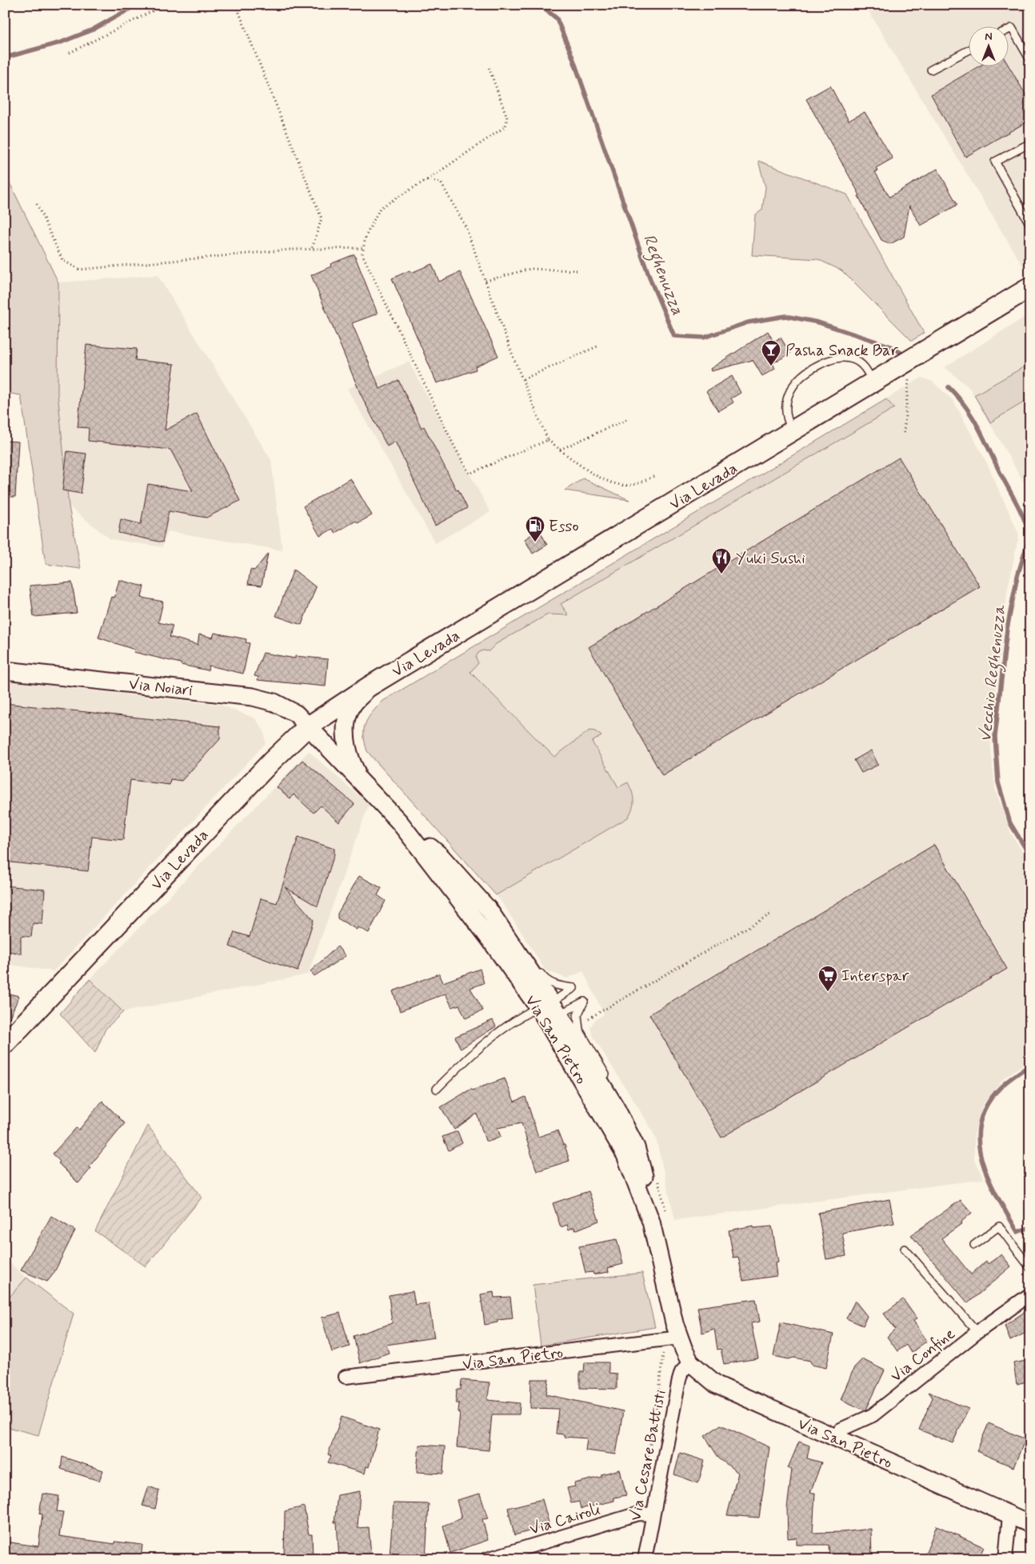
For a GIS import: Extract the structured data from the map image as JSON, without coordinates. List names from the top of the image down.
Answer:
{
  "streets": {
    "main road": ["Via Levada"],
    "street": [
      "Via Noiari",
      "Via San Pietro",
      "Via Confine",
      "Via Cesare Battisti",
      "Via Cairoli"
    ]
  },
  "crossings": [
    ["Via Levada", "Via Noiari"],
    ["Via Levada", "Via San Pietro"],
    ["Via Noiari", "Via San Pietro"],
    ["Via San Pietro", "Via Confine"],
    ["Via San Pietro", "Via Cesare Battisti"],
    ["Via Cesare Battisti", "Via Cairoli"]
  ],
  "water": ["Reghenuzza", "Vecchio Reghenuzza"],
  "places": {
    "bar": ["Pasha Snack Bar"],
    "fuel station": ["Esso"],
    "restaurant": ["Yuki Sushi"],
    "supermarket": ["Interspar"]
  },
  "north": "top"
}
